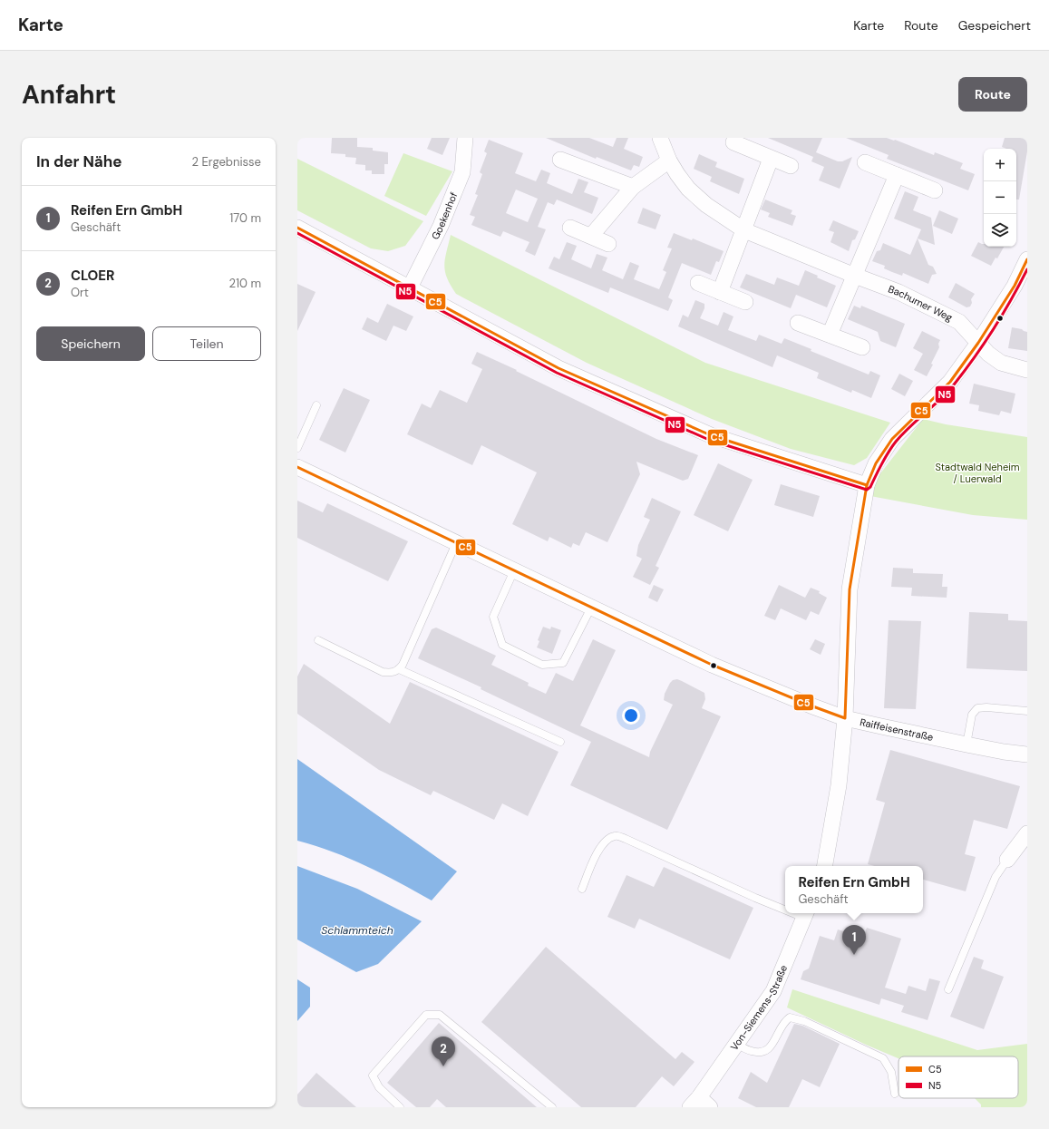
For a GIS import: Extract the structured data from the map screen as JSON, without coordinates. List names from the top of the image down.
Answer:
{
  "streets": {
    "street": [
      "Goekenhof",
      "Bachumer Weg",
      "Raiffeisenstraße",
      "Von-Siemens-Straße"
    ]
  },
  "water": ["Schlammteich"],
  "parks": ["Stadtwald Neheim / Luerwald"],
  "lines": ["transit line C5", "transit line N5"],
  "legend": ["C5", "N5"],
  "page": {
    "header": "Karte",
    "nav": ["Karte", "Route", "Gespeichert"],
    "buttons": [
      "Route",
      ["Speichern", "Teilen"]
    ],
    "title": "Anfahrt",
    "heading": ["In der Nähe", "2 Ergebnisse"],
    "map_buttons": ["+", "−"],
    "list": [
      {
        "mark": "1",
        "name": "Reifen Ern GmbH",
        "note": "Geschäft",
        "value": "170 m"
      },
      {
        "mark": "2",
        "name": "CLOER",
        "note": "Ort",
        "value": "210 m"
      }
    ],
    "popup": ["Reifen Ern GmbH", "Geschäft"],
    "pins": ["1", "2"]
  }
}
